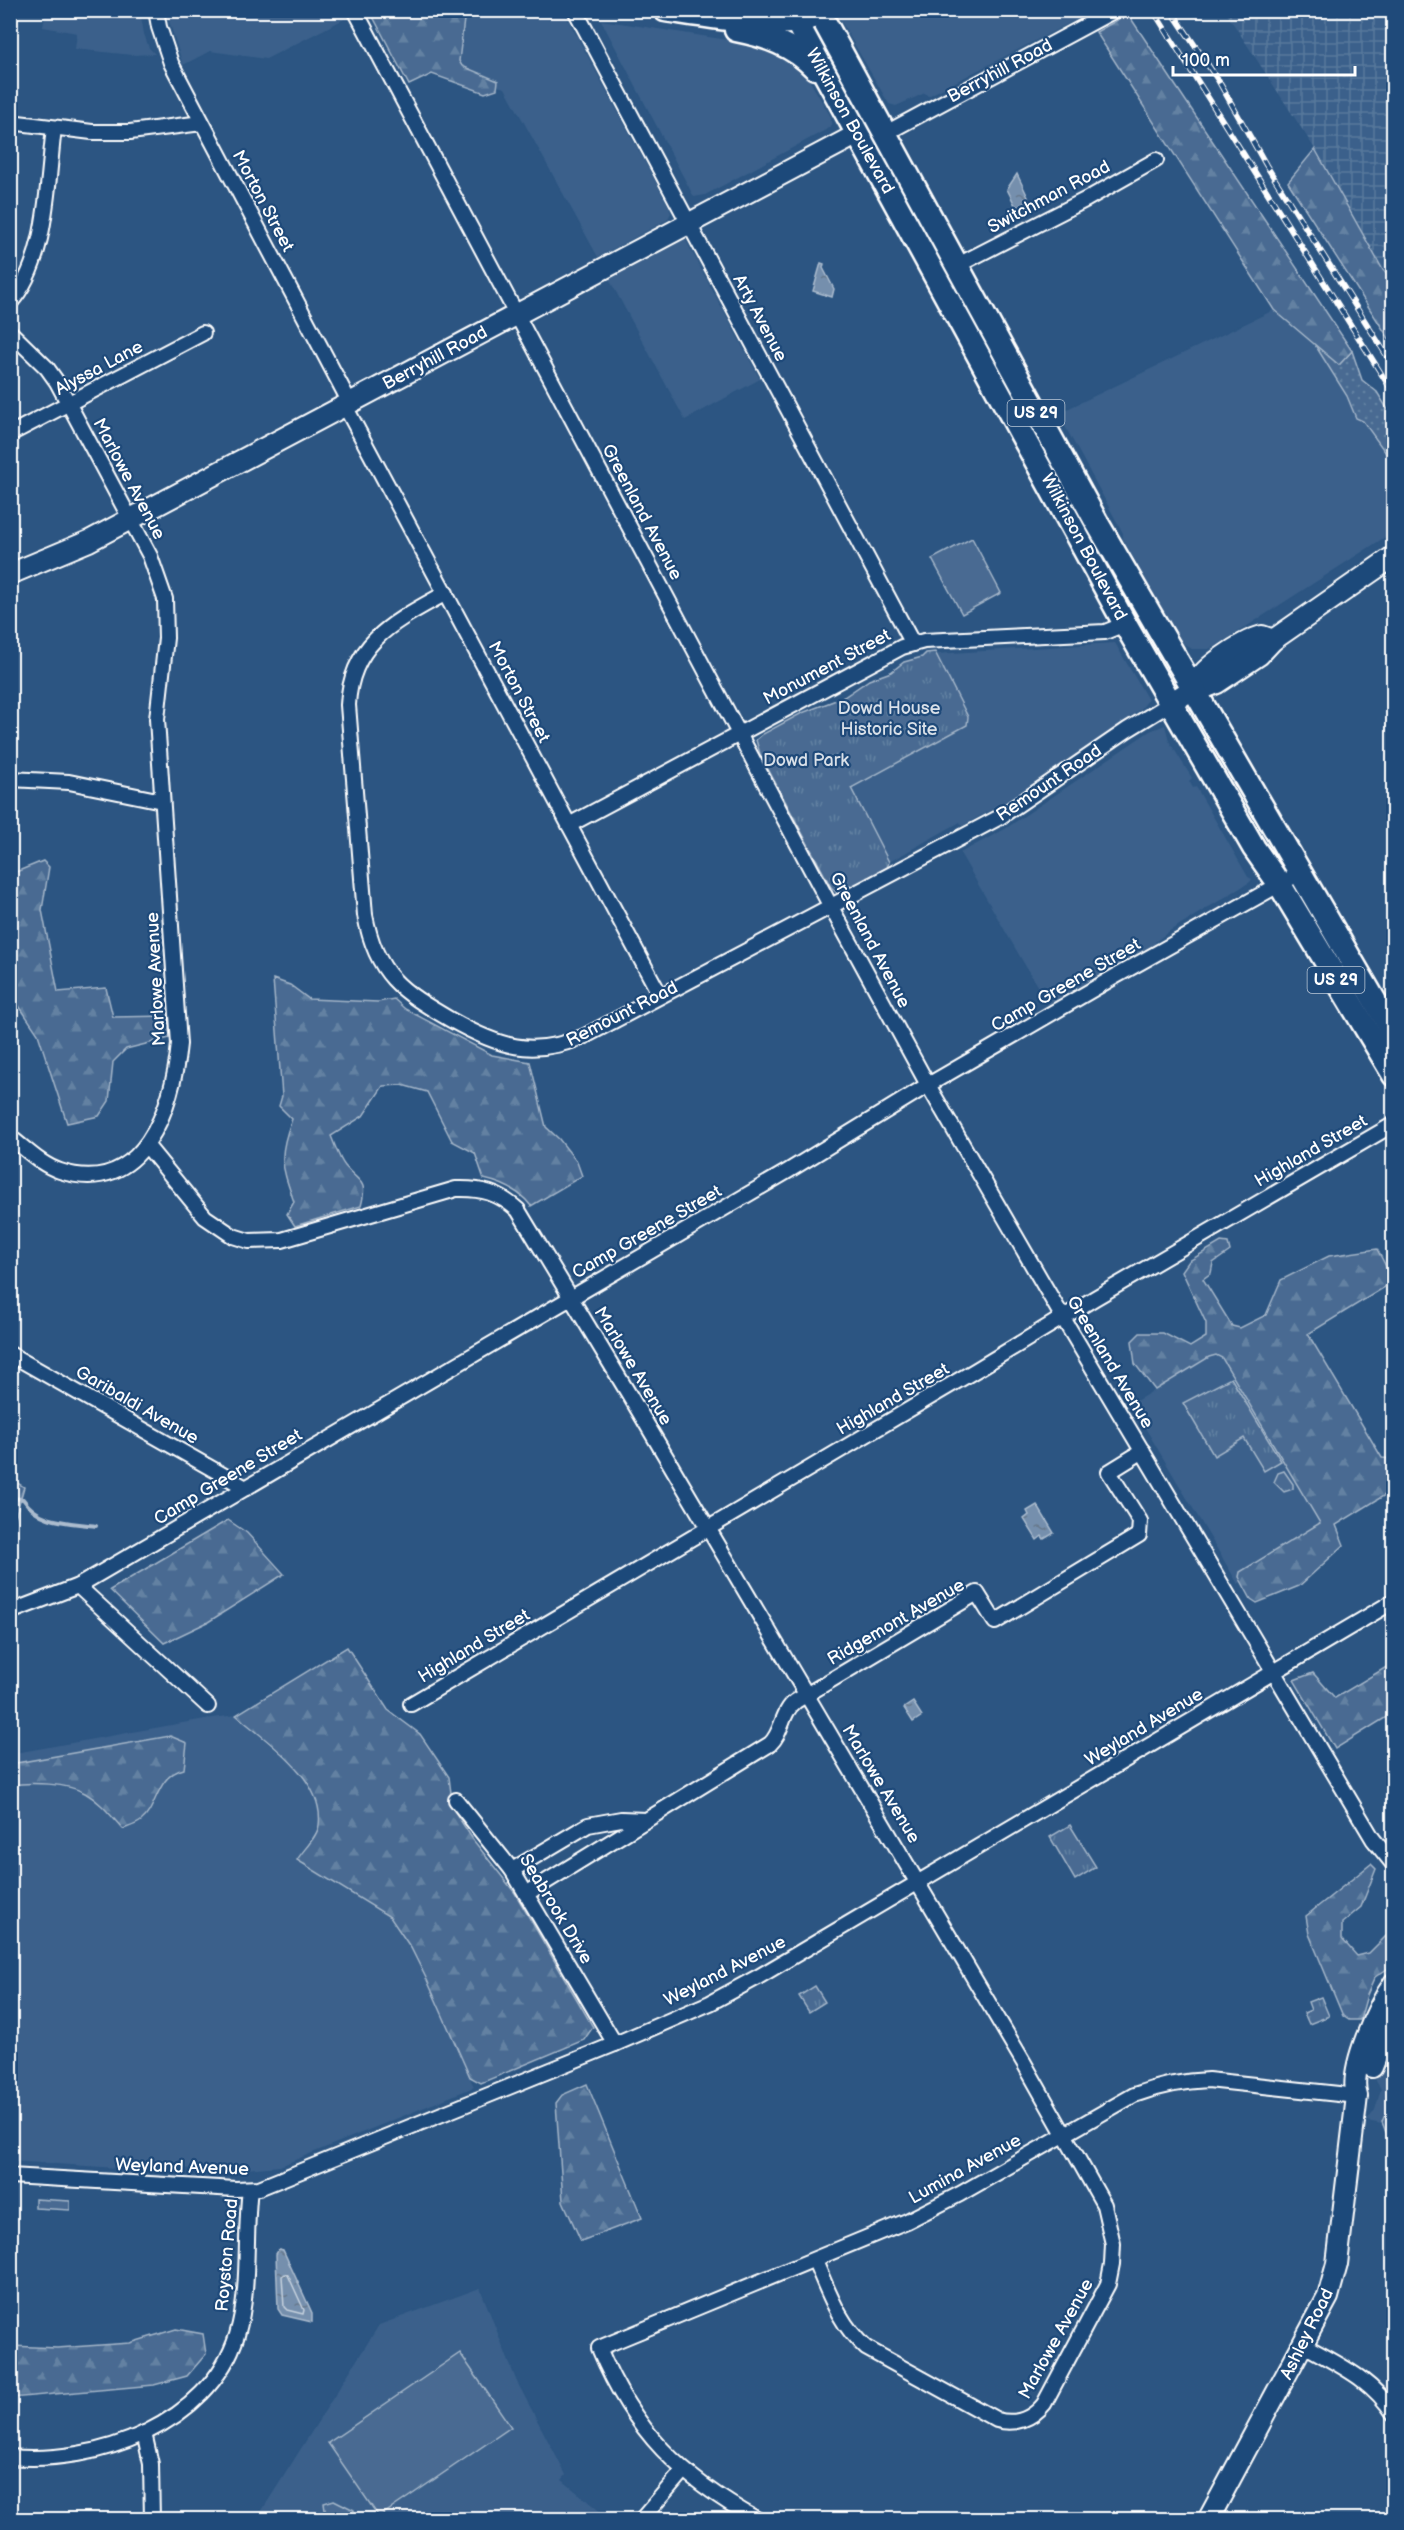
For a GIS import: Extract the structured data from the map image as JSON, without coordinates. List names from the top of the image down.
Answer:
{
  "streets": {
    "main road": ["Wilkinson Boulevard", "US 29"],
    "street": [
      "Berryhill Road",
      "Switchman Road",
      "Morton Street",
      "Arty Avenue",
      "Alyssa Lane",
      "Marlowe Avenue",
      "Greenland Avenue",
      "Monument Street",
      "Remount Road",
      "Camp Greene Street",
      "Highland Street",
      "Garibaldi Avenue",
      "Ridgemont Avenue",
      "Weyland Avenue",
      "Seabrook Drive",
      "Lumina Avenue",
      "Royston Road",
      "Ashley Road"
    ]
  },
  "crossings": [
    ["Berryhill Road", "Wilkinson Boulevard"],
    ["Berryhill Road", "Morton Street"],
    ["Berryhill Road", "Arty Avenue"],
    ["Berryhill Road", "Marlowe Avenue"],
    ["Berryhill Road", "Greenland Avenue"],
    ["Wilkinson Boulevard", "Switchman Road"],
    ["Wilkinson Boulevard", "US 29"],
    ["Wilkinson Boulevard", "Monument Street"],
    ["Wilkinson Boulevard", "Remount Road"],
    ["Wilkinson Boulevard", "Camp Greene Street"],
    ["Morton Street", "Monument Street"],
    ["Morton Street", "Remount Road"],
    ["Arty Avenue", "Monument Street"],
    ["Alyssa Lane", "Marlowe Avenue"],
    ["Marlowe Avenue", "Camp Greene Street"],
    ["Marlowe Avenue", "Highland Street"],
    ["Marlowe Avenue", "Ridgemont Avenue"],
    ["Marlowe Avenue", "Weyland Avenue"],
    ["Marlowe Avenue", "Lumina Avenue"],
    ["Greenland Avenue", "Monument Street"],
    ["Greenland Avenue", "Remount Road"],
    ["Greenland Avenue", "Camp Greene Street"],
    ["Greenland Avenue", "Highland Street"],
    ["Greenland Avenue", "Ridgemont Avenue"],
    ["Greenland Avenue", "Weyland Avenue"],
    ["Camp Greene Street", "Garibaldi Avenue"],
    ["Ridgemont Avenue", "Seabrook Drive"],
    ["Weyland Avenue", "Seabrook Drive"],
    ["Weyland Avenue", "Royston Road"],
    ["Lumina Avenue", "Ashley Road"]
  ],
  "parks": ["Dowd House Historic Site", "Dowd Park"],
  "scale_bar": "100 m"
}
